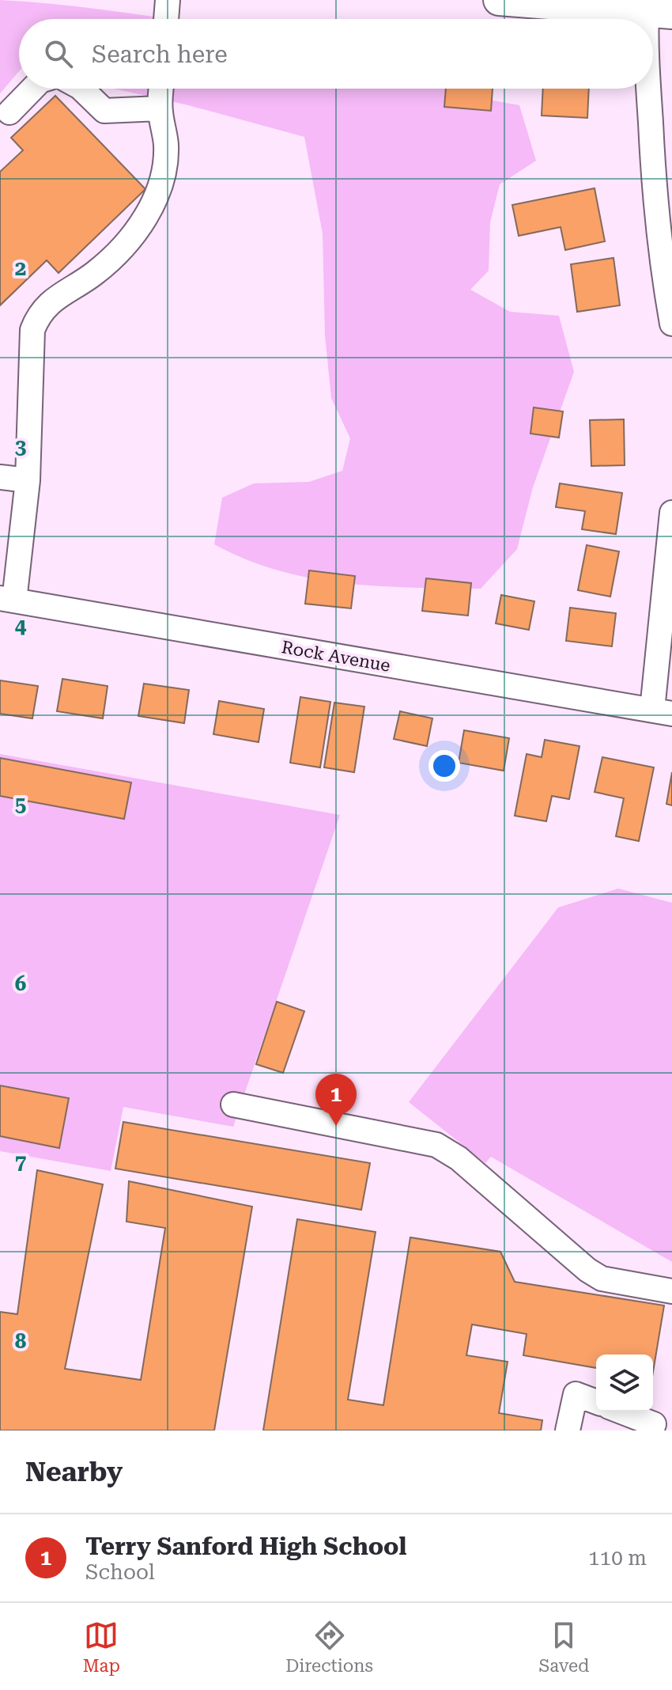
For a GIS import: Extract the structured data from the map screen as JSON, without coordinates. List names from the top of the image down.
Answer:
{
  "streets": {
    "street": ["Rock Avenue"]
  },
  "page": {
    "search": "Search here",
    "pins": "1",
    "heading": "Nearby",
    "list": [
      {
        "mark": "1",
        "name": "Terry Sanford High School",
        "note": "School",
        "value": "110 m"
      }
    ],
    "nav": ["Map", "Directions", "Saved"]
  },
  "grid": {
    "rows": [
      "2",
      "3",
      "4",
      "5",
      "6",
      "7",
      "8"
    ]
  }
}
